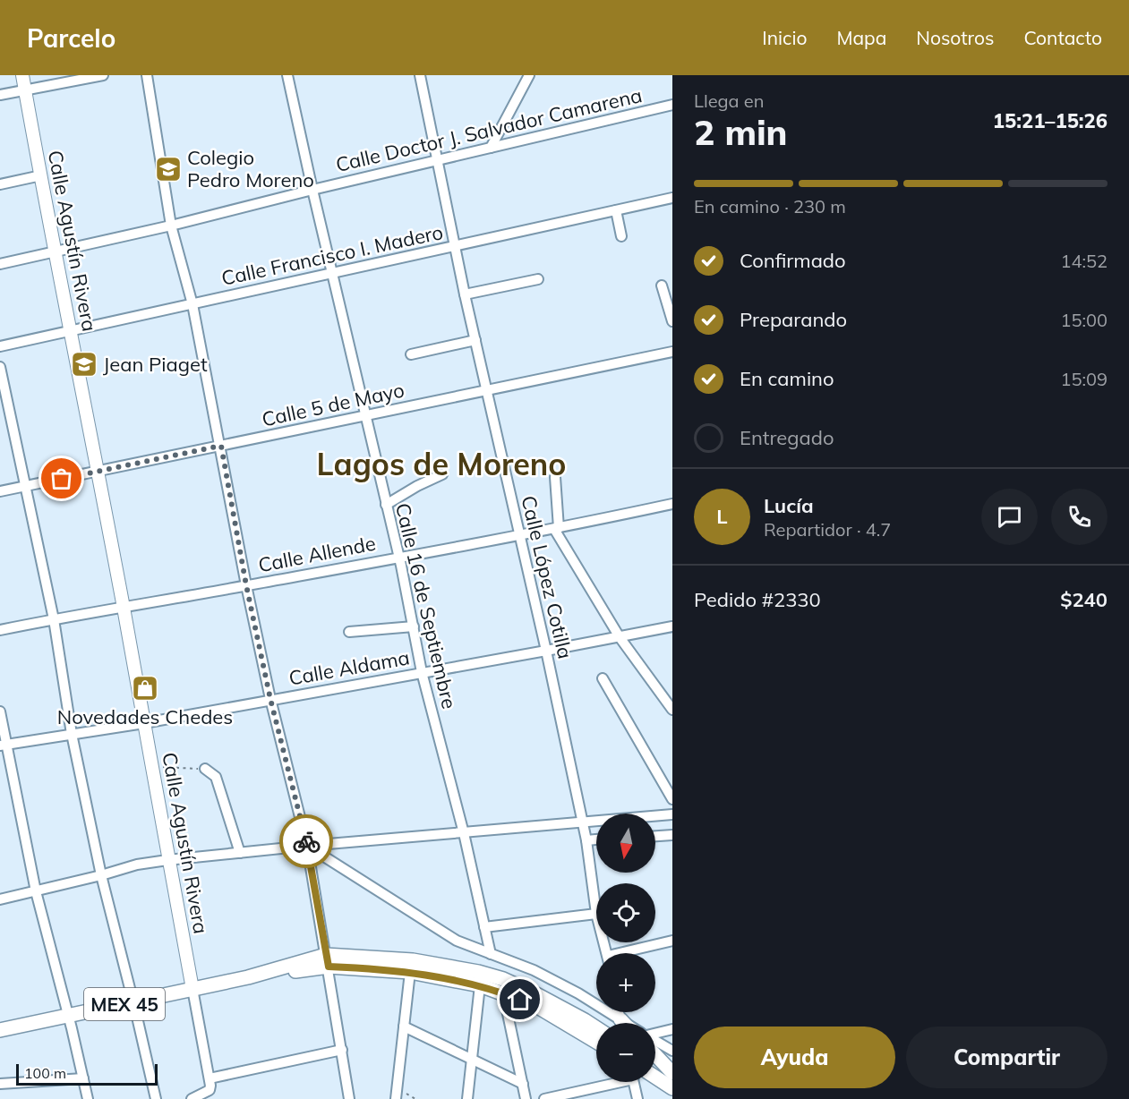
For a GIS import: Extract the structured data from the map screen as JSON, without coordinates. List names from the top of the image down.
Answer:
{
  "streets": {
    "highway": ["MEX 45"],
    "main road": ["Calle Agustín Rivera"],
    "street": [
      "Calle Doctor J. Salvador Camarena",
      "Calle Francisco I. Madero",
      "Calle 5 de Mayo",
      "Calle Allende",
      "Calle López Cotilla",
      "Calle 16 de Septiembre",
      "Calle Aldama"
    ]
  },
  "crossings": [
    ["Calle Doctor J. Salvador Camarena", "Calle Agustín Rivera"],
    ["Calle Doctor J. Salvador Camarena", "Calle López Cotilla"],
    ["Calle Doctor J. Salvador Camarena", "Calle 16 de Septiembre"],
    ["Calle Agustín Rivera", "Calle Francisco I. Madero"],
    ["Calle Agustín Rivera", "Calle 5 de Mayo"],
    ["Calle Agustín Rivera", "Calle Allende"],
    ["Calle Agustín Rivera", "Calle Aldama"],
    ["Calle Agustín Rivera", "MEX 45"],
    ["Calle Francisco I. Madero", "Calle López Cotilla"],
    ["Calle Francisco I. Madero", "Calle 16 de Septiembre"],
    ["Calle 5 de Mayo", "Calle López Cotilla"],
    ["Calle 5 de Mayo", "Calle 16 de Septiembre"],
    ["Calle Allende", "Calle López Cotilla"],
    ["Calle Allende", "Calle 16 de Septiembre"],
    ["Calle López Cotilla", "Calle Aldama"],
    ["Calle 16 de Septiembre", "Calle Aldama"]
  ],
  "districts": ["Lagos de Moreno"],
  "places": {
    "school or university": ["Colegio Pedro Moreno", "Jean Piaget"],
    "shop": ["Novedades Chedes"]
  },
  "scale_bar": "100 m",
  "north": "bottom",
  "page": {
    "header": "Parcelo",
    "nav": [
      "Inicio",
      "Mapa",
      "Nosotros",
      "Contacto"
    ],
    "heading": ["2 min", "Llega en", "15:21–15:26"],
    "panel": [
      "Lucía",
      "Repartidor · 4.7",
      "Pedido #2330",
      "$240"
    ],
    "bar": "En camino · 230 m",
    "list": [
      ["Confirmado", "14:52"],
      ["Preparando", "15:00"],
      ["En camino", "15:09"],
      "Entregado"
    ],
    "round": "L",
    "map_buttons": ["+", "−"],
    "buttons": ["Ayuda", "Compartir"],
    "scale": "100 m"
  }
}
